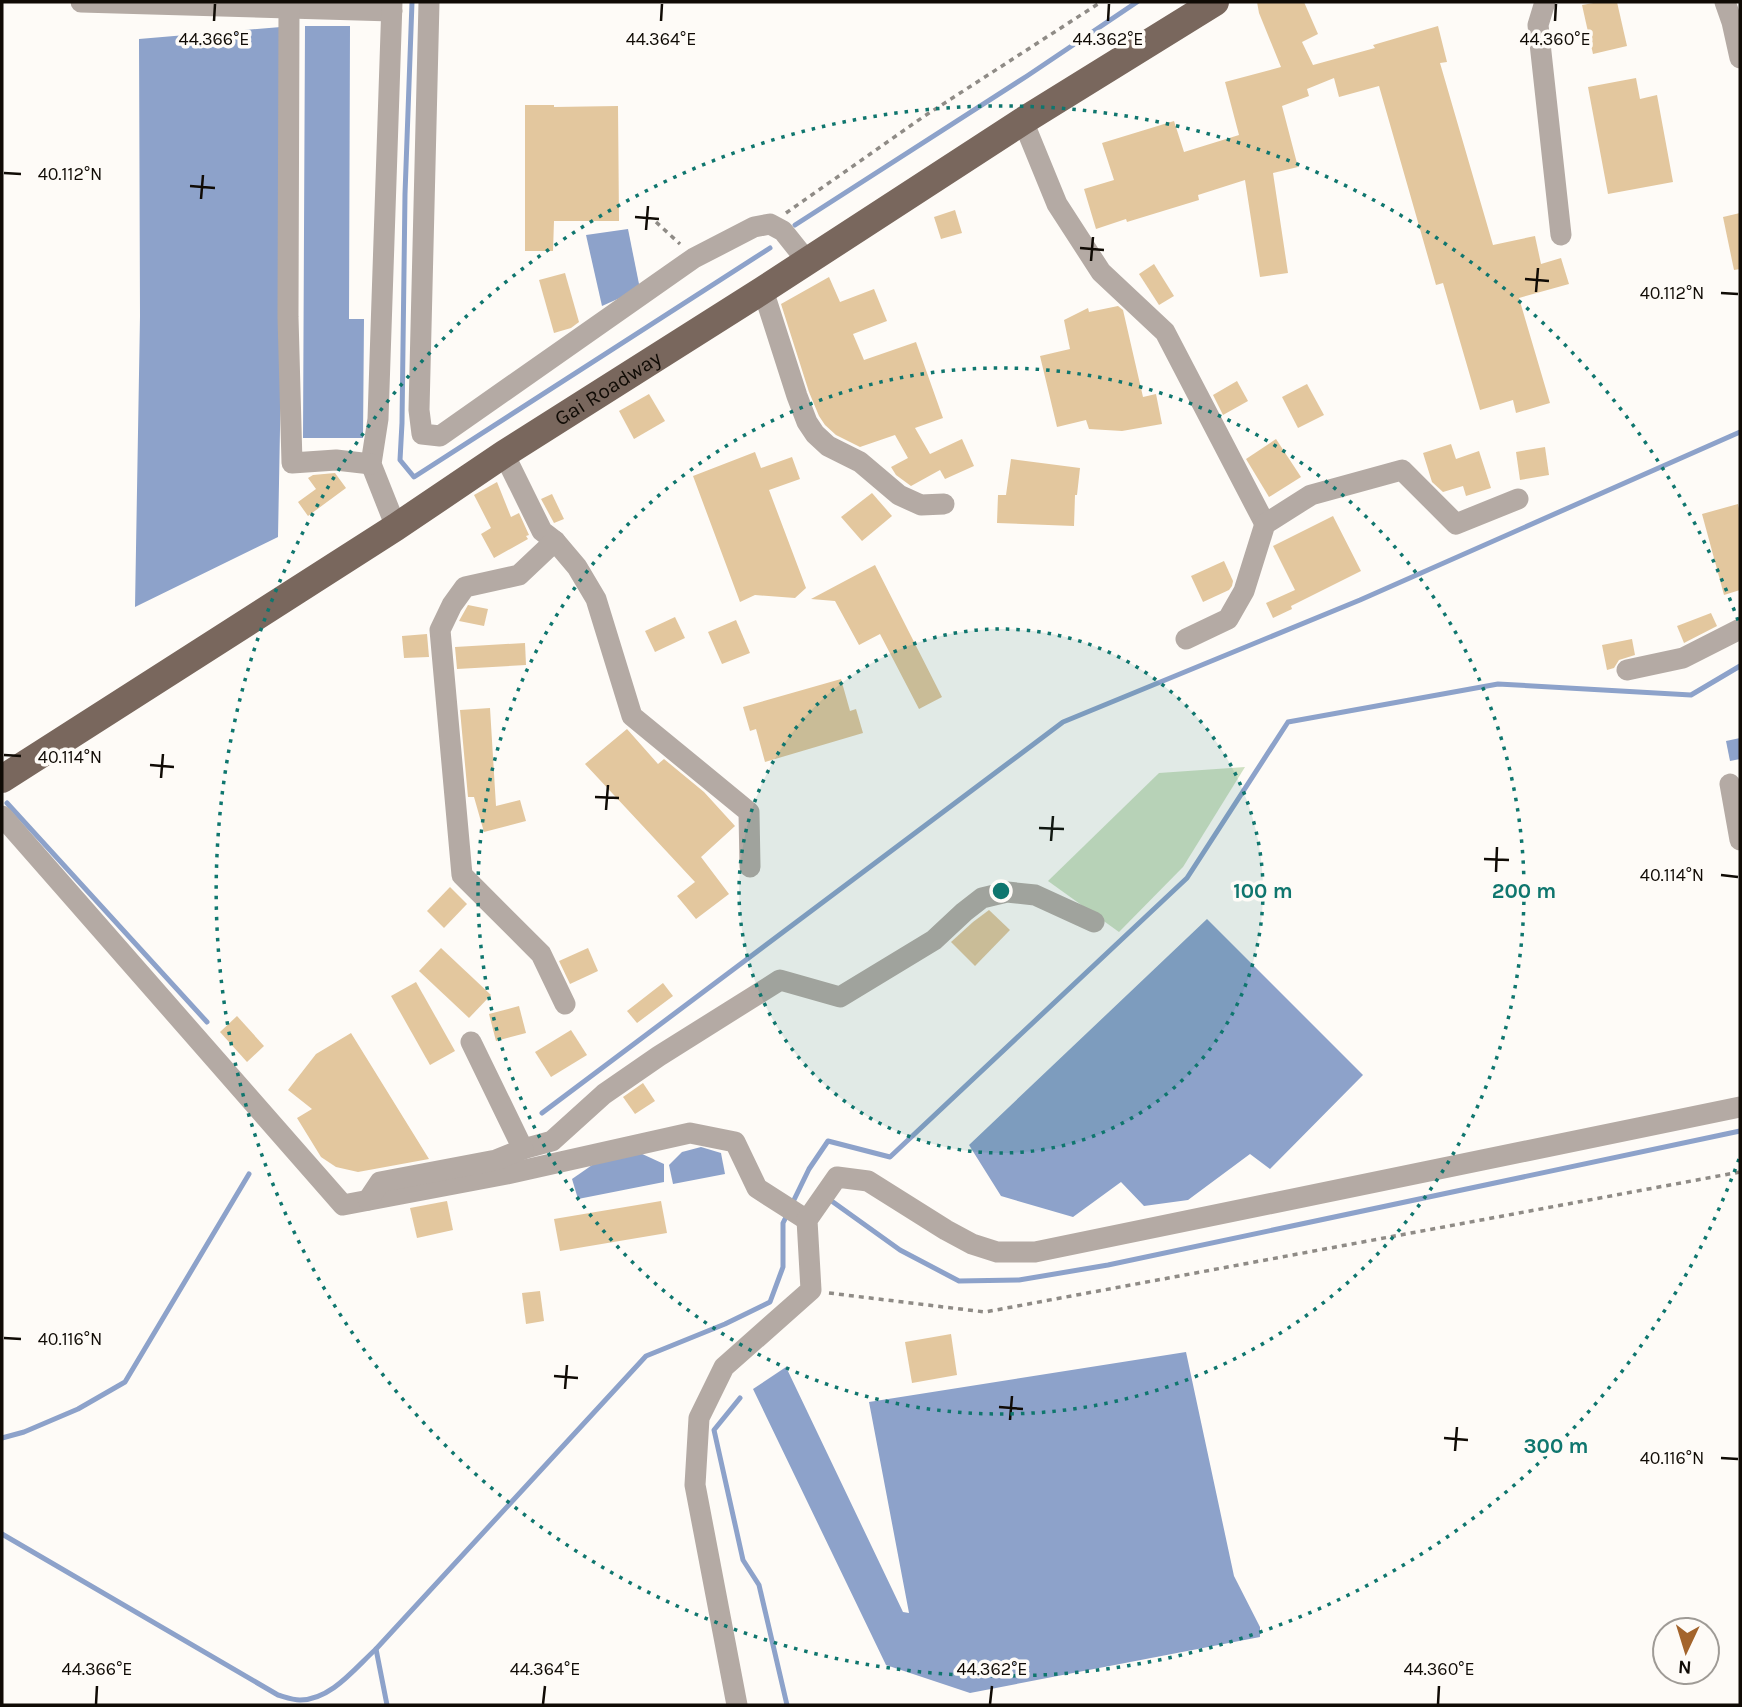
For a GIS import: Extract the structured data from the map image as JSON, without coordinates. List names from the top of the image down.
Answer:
{
  "streets": {
    "main road": ["Gai Roadway"]
  },
  "north": "bottom",
  "coordinates": [
    "44.366°E",
    "44.364°E",
    "44.362°E",
    "44.360°E",
    "40.112°N",
    "40.114°N",
    "40.116°N"
  ],
  "rings": ["100 m", "200 m", "300 m"]
}
